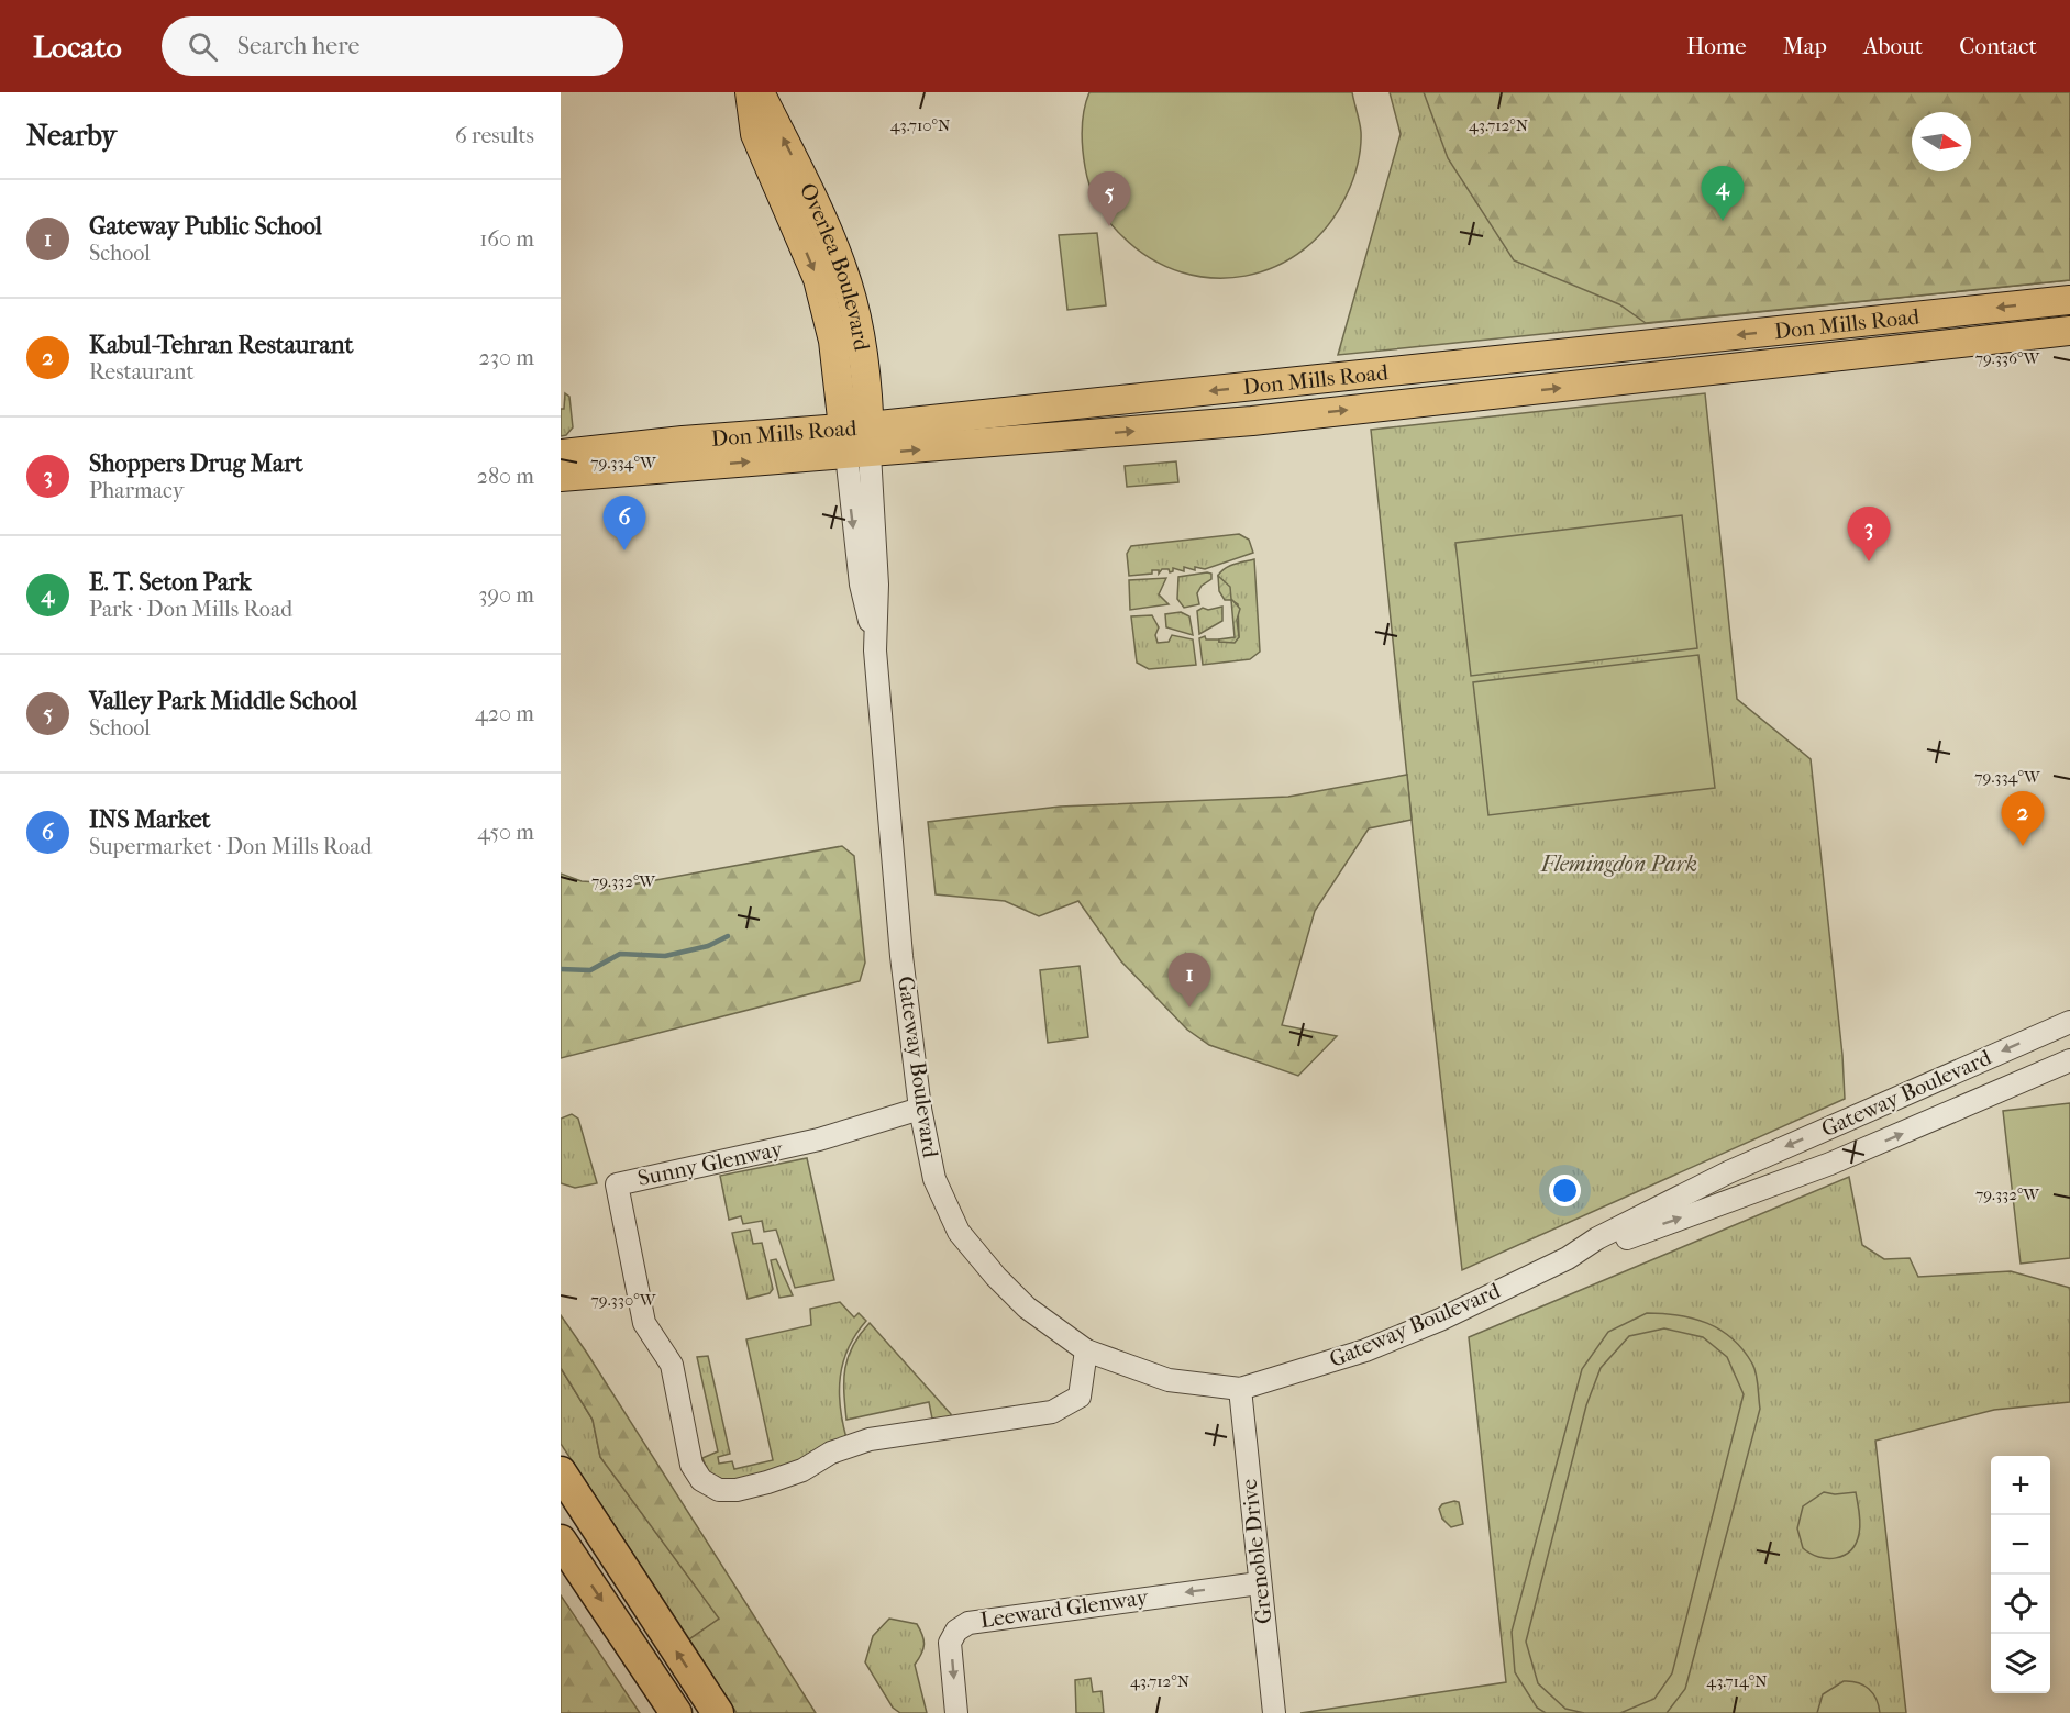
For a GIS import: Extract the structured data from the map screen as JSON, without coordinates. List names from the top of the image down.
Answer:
{
  "streets": {
    "main road": ["Overlea Boulevard", "Don Mills Road"],
    "street": [
      "Gateway Boulevard",
      "Sunny Glenway",
      "Grenoble Drive",
      "Leeward Glenway"
    ]
  },
  "crossings": [
    ["Overlea Boulevard", "Don Mills Road"],
    ["Overlea Boulevard", "Gateway Boulevard"],
    ["Don Mills Road", "Gateway Boulevard"],
    ["Gateway Boulevard", "Sunny Glenway"],
    ["Gateway Boulevard", "Grenoble Drive"],
    ["Grenoble Drive", "Leeward Glenway"]
  ],
  "one_way": ["Leeward Glenway"],
  "parks": ["Flemingdon Park"],
  "north": "right",
  "page": {
    "header": "Locato",
    "search": "Search here",
    "nav": [
      "Home",
      "Map",
      "About",
      "Contact"
    ],
    "heading": ["Nearby", "6 results"],
    "pins": [
      "4",
      "5",
      "6",
      "3",
      "2",
      "1"
    ],
    "list": [
      {
        "mark": "1",
        "name": "Gateway Public School",
        "note": "School",
        "value": "160 m"
      },
      {
        "mark": "2",
        "name": "Kabul-Tehran Restaurant",
        "note": "Restaurant",
        "value": "230 m"
      },
      {
        "mark": "3",
        "name": "Shoppers Drug Mart",
        "note": "Pharmacy",
        "value": "280 m"
      },
      {
        "mark": "4",
        "name": "E. T. Seton Park",
        "note": "Park · Don Mills Road",
        "value": "390 m"
      },
      {
        "mark": "5",
        "name": "Valley Park Middle School",
        "note": "School",
        "value": "420 m"
      },
      {
        "mark": "6",
        "name": "INS Market",
        "note": "Supermarket · Don Mills Road",
        "value": "450 m"
      }
    ],
    "map_buttons": ["+", "−"]
  },
  "coordinates": [
    "43.710°N",
    "43.712°N",
    "79.336°W",
    "79.334°W",
    "79.332°W",
    "79.330°W",
    "43.714°N"
  ]
}
